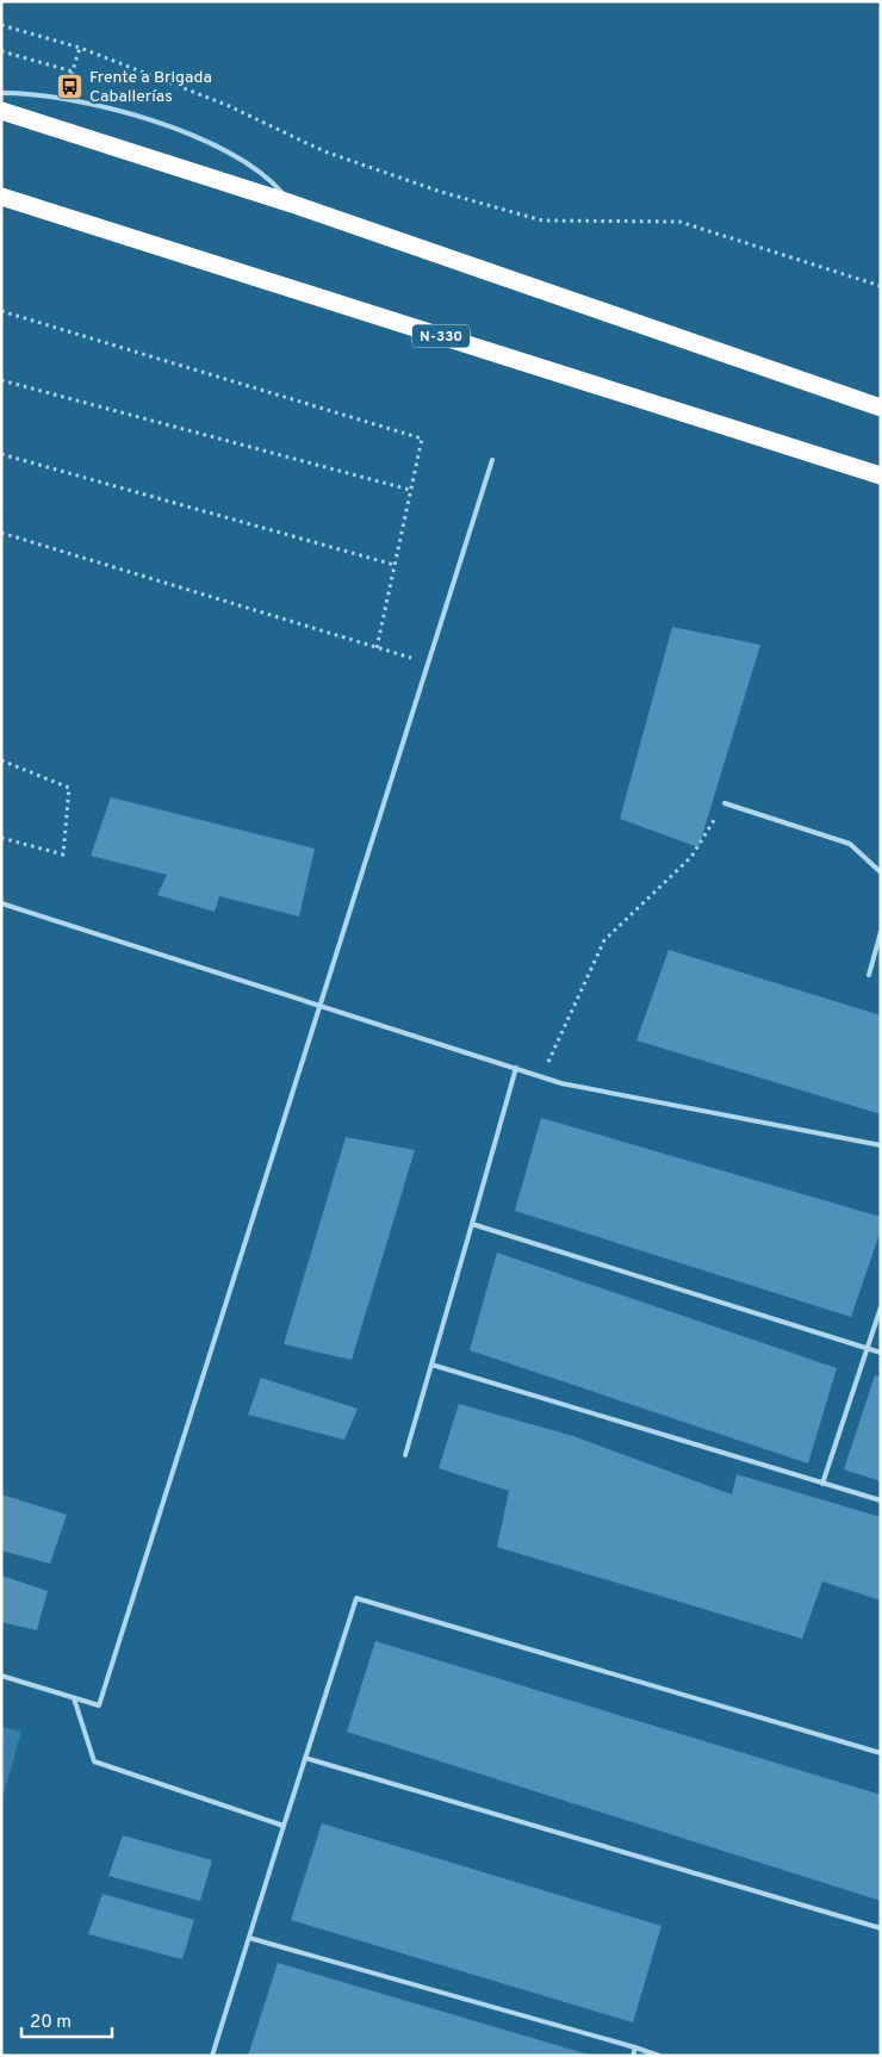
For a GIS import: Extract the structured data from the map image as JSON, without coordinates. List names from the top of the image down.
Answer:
{
  "streets": {
    "highway": ["N-330"]
  },
  "places": {
    "bus stop": ["Frente a Brigada Caballerías"]
  },
  "scale_bar": "20 m"
}
